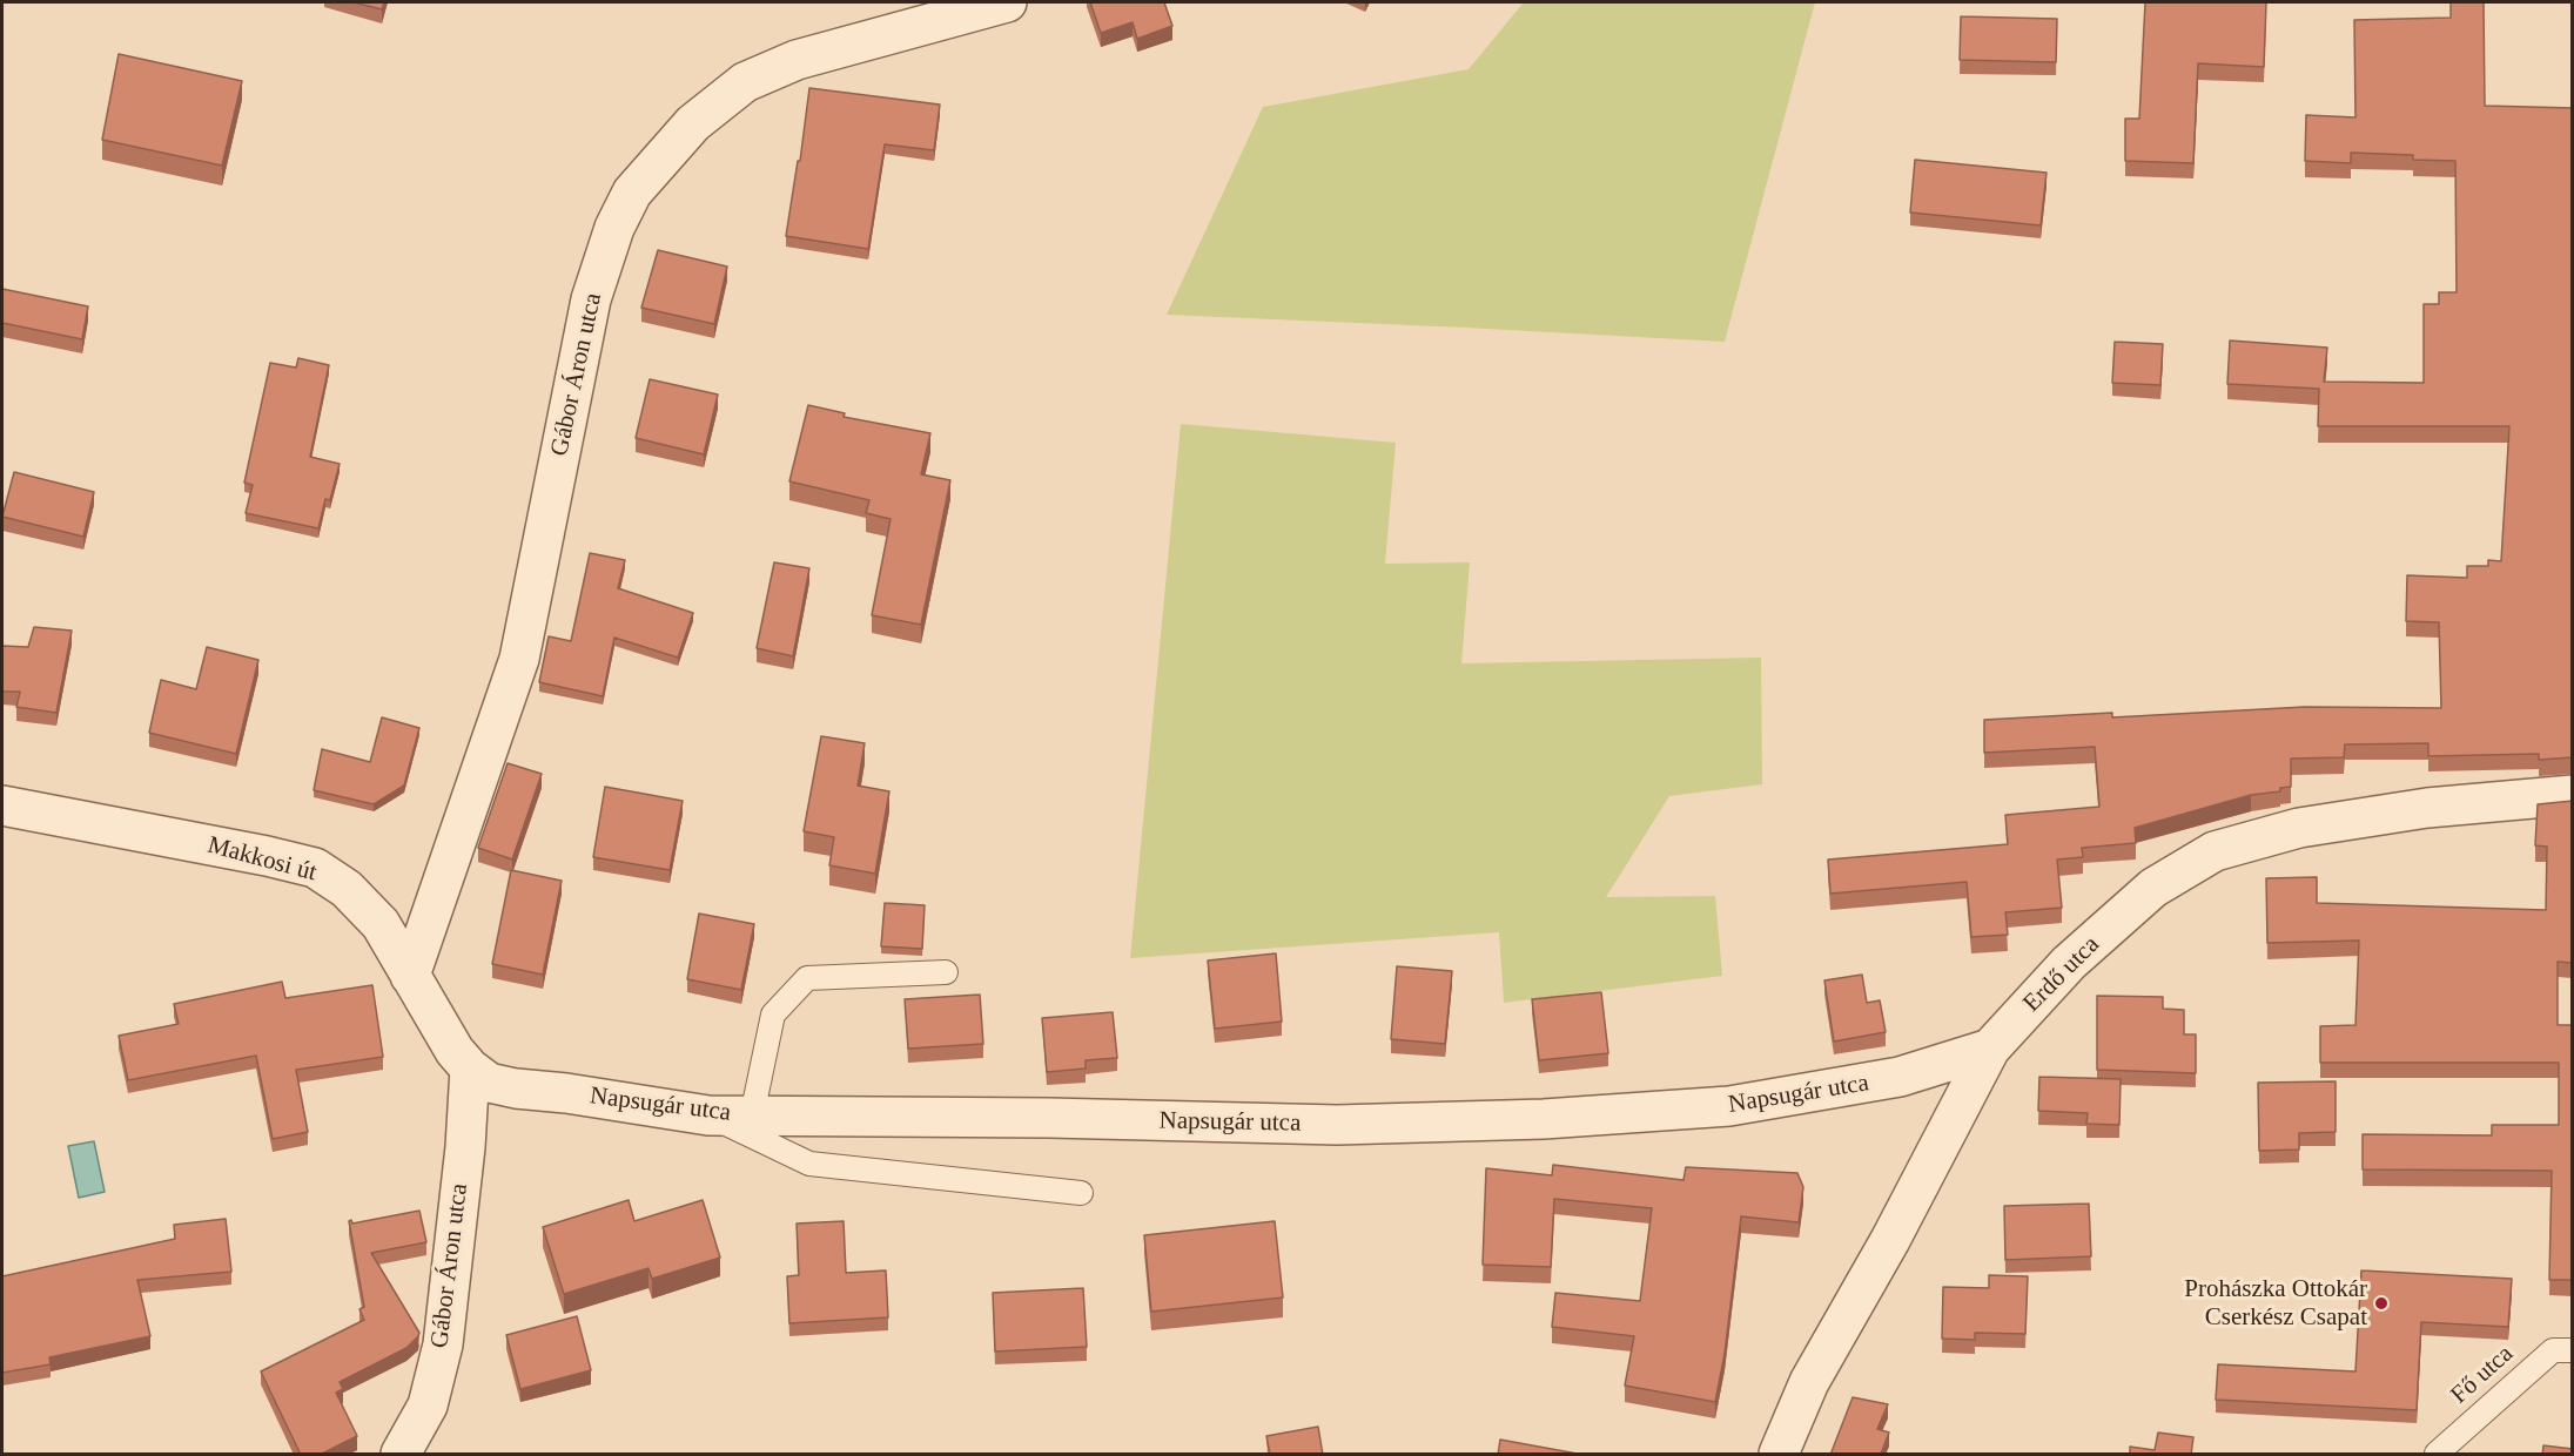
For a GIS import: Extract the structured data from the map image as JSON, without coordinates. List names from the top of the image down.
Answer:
{
  "streets": {
    "street": [
      "Gábor Áron utca",
      "Makkosi út",
      "Erdő utca",
      "Napsugár utca"
    ],
    "lane": ["Fő utca"]
  },
  "crossings": [
    ["Gábor Áron utca", "Makkosi út"],
    ["Gábor Áron utca", "Napsugár utca"],
    ["Makkosi út", "Napsugár utca"],
    ["Erdő utca", "Napsugár utca"]
  ],
  "places": ["Prohászka Ottokár Cserkész Csapat"]
}
